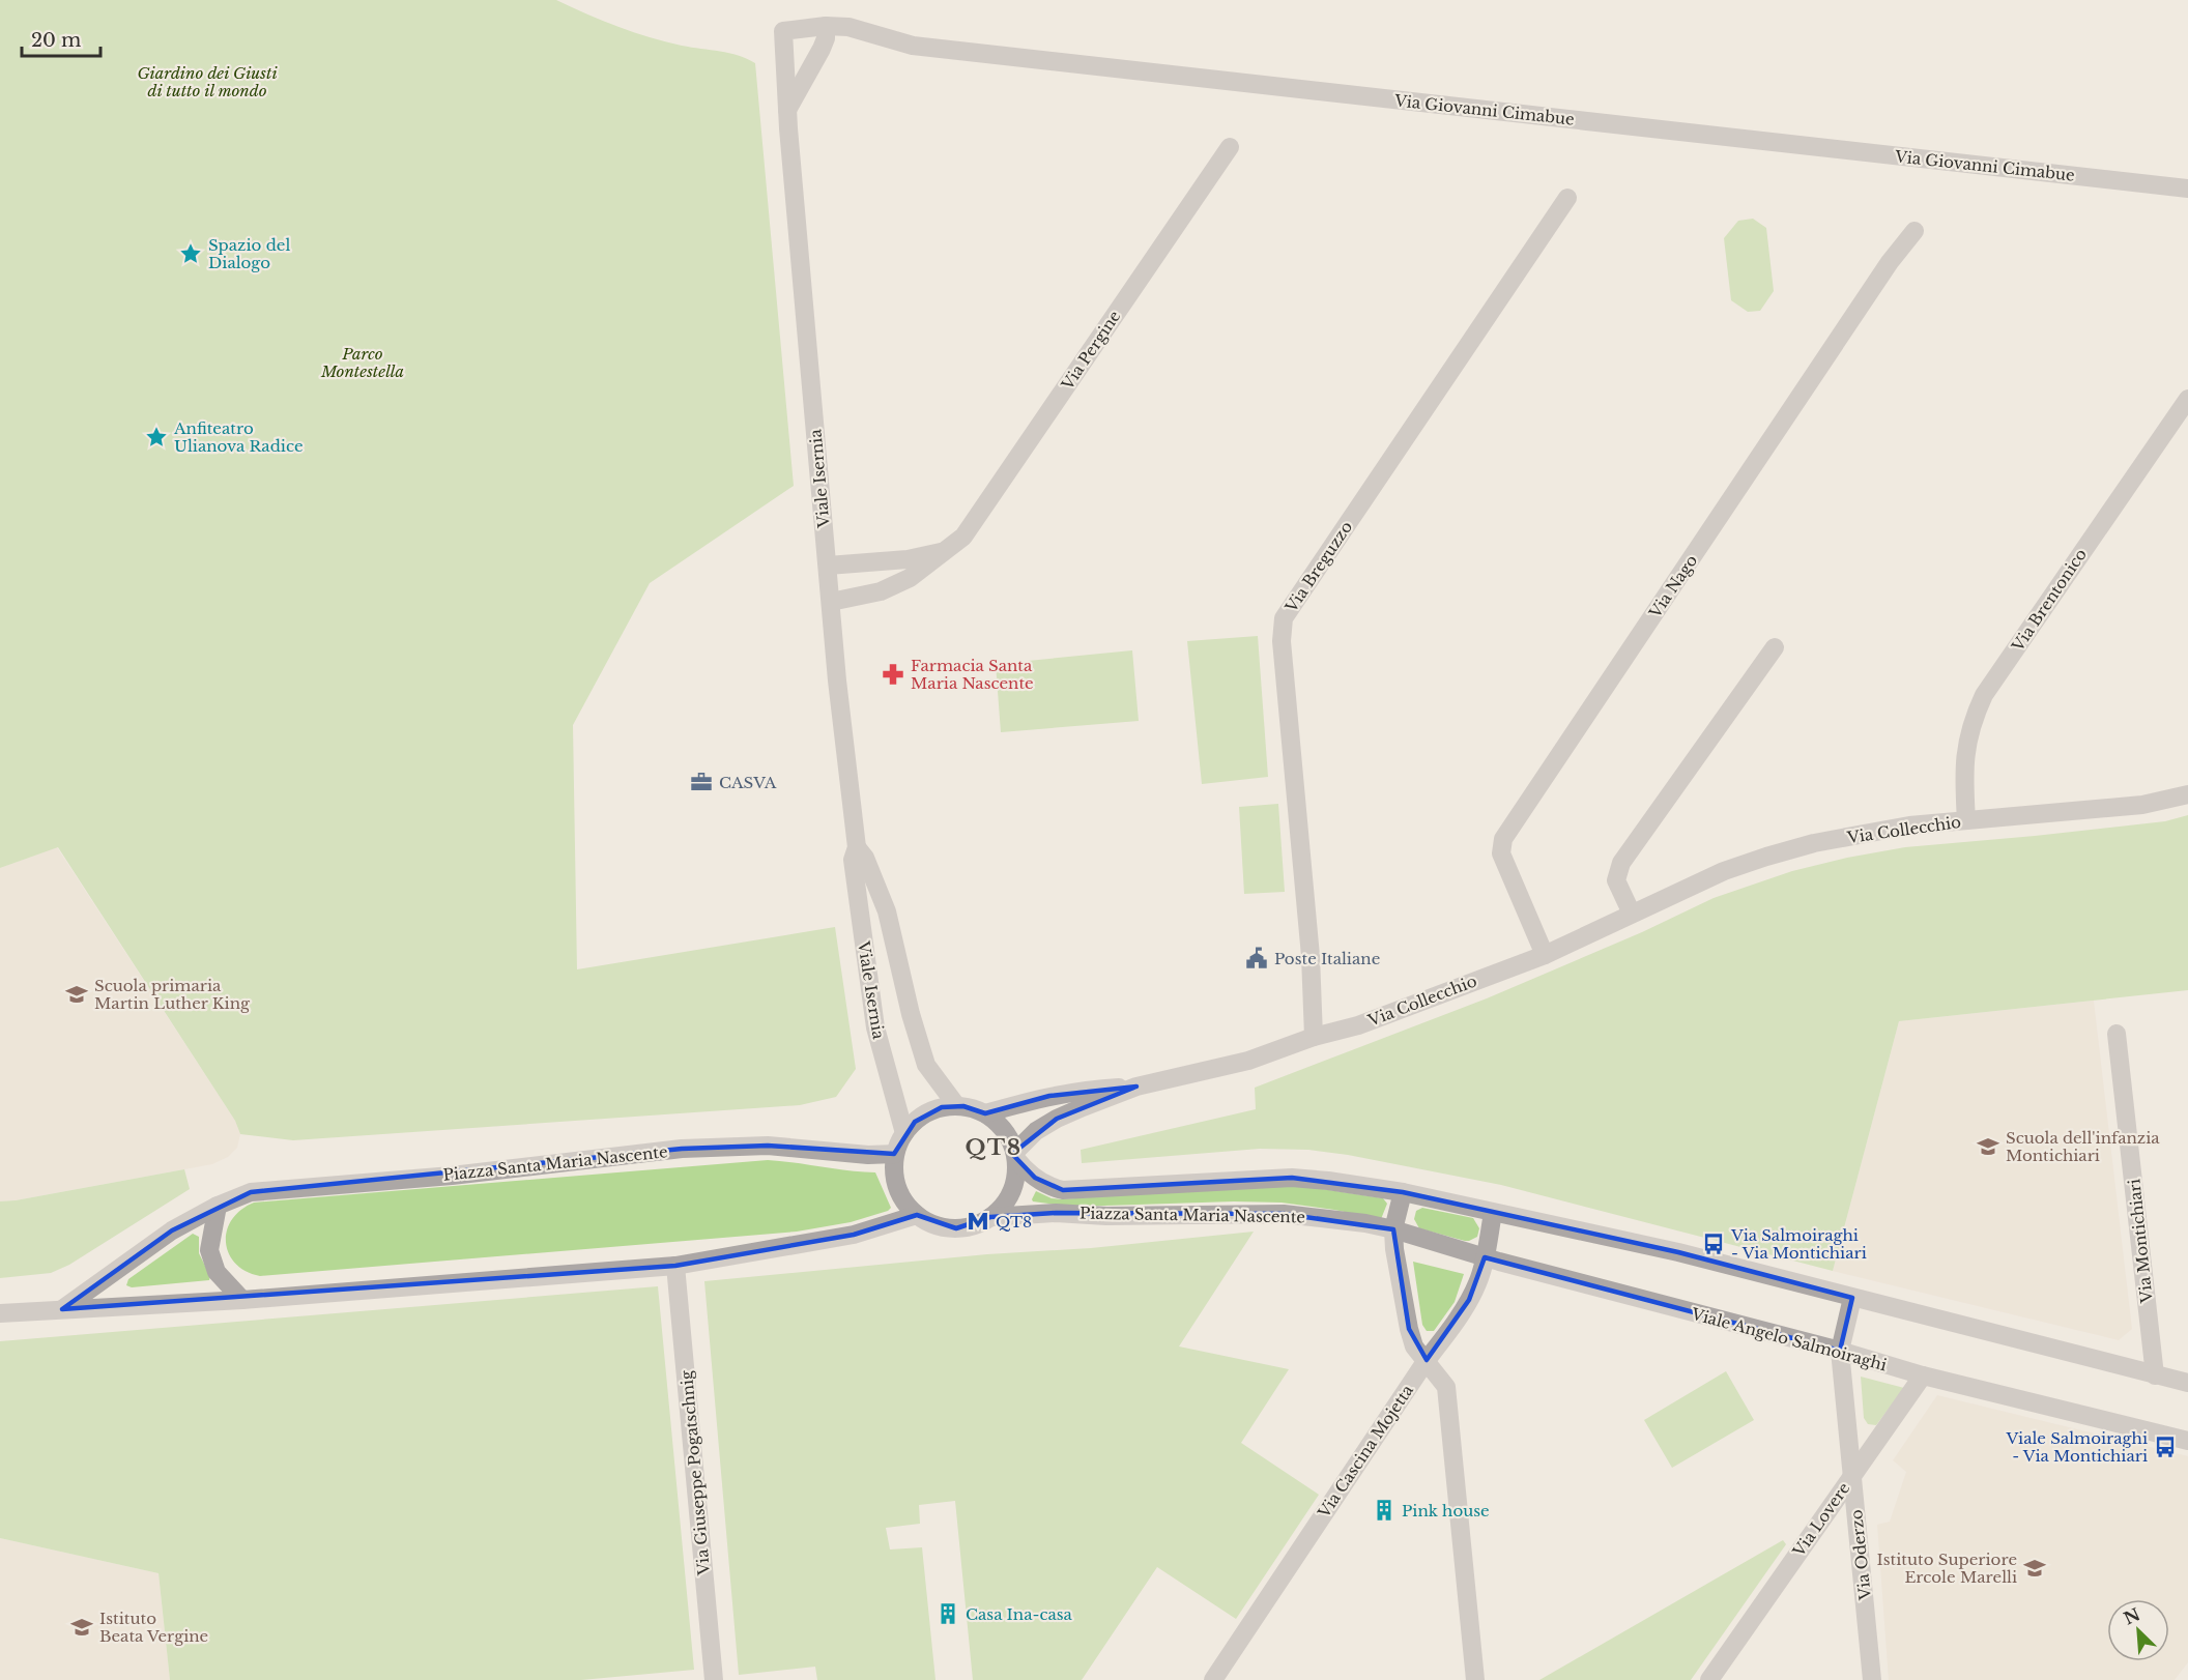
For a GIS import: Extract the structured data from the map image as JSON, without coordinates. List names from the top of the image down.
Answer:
{
  "streets": {
    "street": [
      "Via Giovanni Cimabue",
      "Via Pergine",
      "Viale Isernia",
      "Via Breguzzo",
      "Via Nago",
      "Via Brentonico",
      "Via Collecchio",
      "Piazza Santa Maria Nascente",
      "Via Montichiari",
      "Viale Angelo Salmoiraghi",
      "Via Cascina Mojetta",
      "Via Giuseppe Pogatschnig",
      "Via Lovere",
      "Via Oderzo"
    ]
  },
  "crossings": [
    ["Via Giovanni Cimabue", "Viale Isernia"],
    ["Via Pergine", "Viale Isernia"],
    ["Viale Isernia", "Piazza Santa Maria Nascente"],
    ["Via Breguzzo", "Via Collecchio"],
    ["Via Nago", "Via Collecchio"],
    ["Via Brentonico", "Via Collecchio"],
    ["Piazza Santa Maria Nascente", "Viale Angelo Salmoiraghi"],
    ["Viale Angelo Salmoiraghi", "Via Cascina Mojetta"],
    ["Viale Angelo Salmoiraghi", "Via Lovere"],
    ["Via Lovere", "Via Oderzo"]
  ],
  "districts": ["QT8"],
  "parks": ["Giardino dei Giusti di tutto il mondo", "Parco Montestella"],
  "places": {
    "place": ["Spazio del Dialogo", "Anfiteatro Ulianova Radice"],
    "pharmacy": ["Farmacia Santa Maria Nascente"],
    "office": ["CASVA"],
    "public building": ["Poste Italiane"],
    "school or university": [
      "Scuola primaria Martin Luther King",
      "Scuola dell'infanzia Montichiari",
      "Istituto Superiore Ercole Marelli",
      "Istituto Beata Vergine"
    ],
    "metro station": ["QT8"],
    "bus stop": ["Via Salmoiraghi - Via Montichiari", "Viale Salmoiraghi - Via Montichiari"],
    "building": ["Pink house", "Casa Ina-casa"]
  },
  "scale_bar": "20 m",
  "north": "top left"
}
